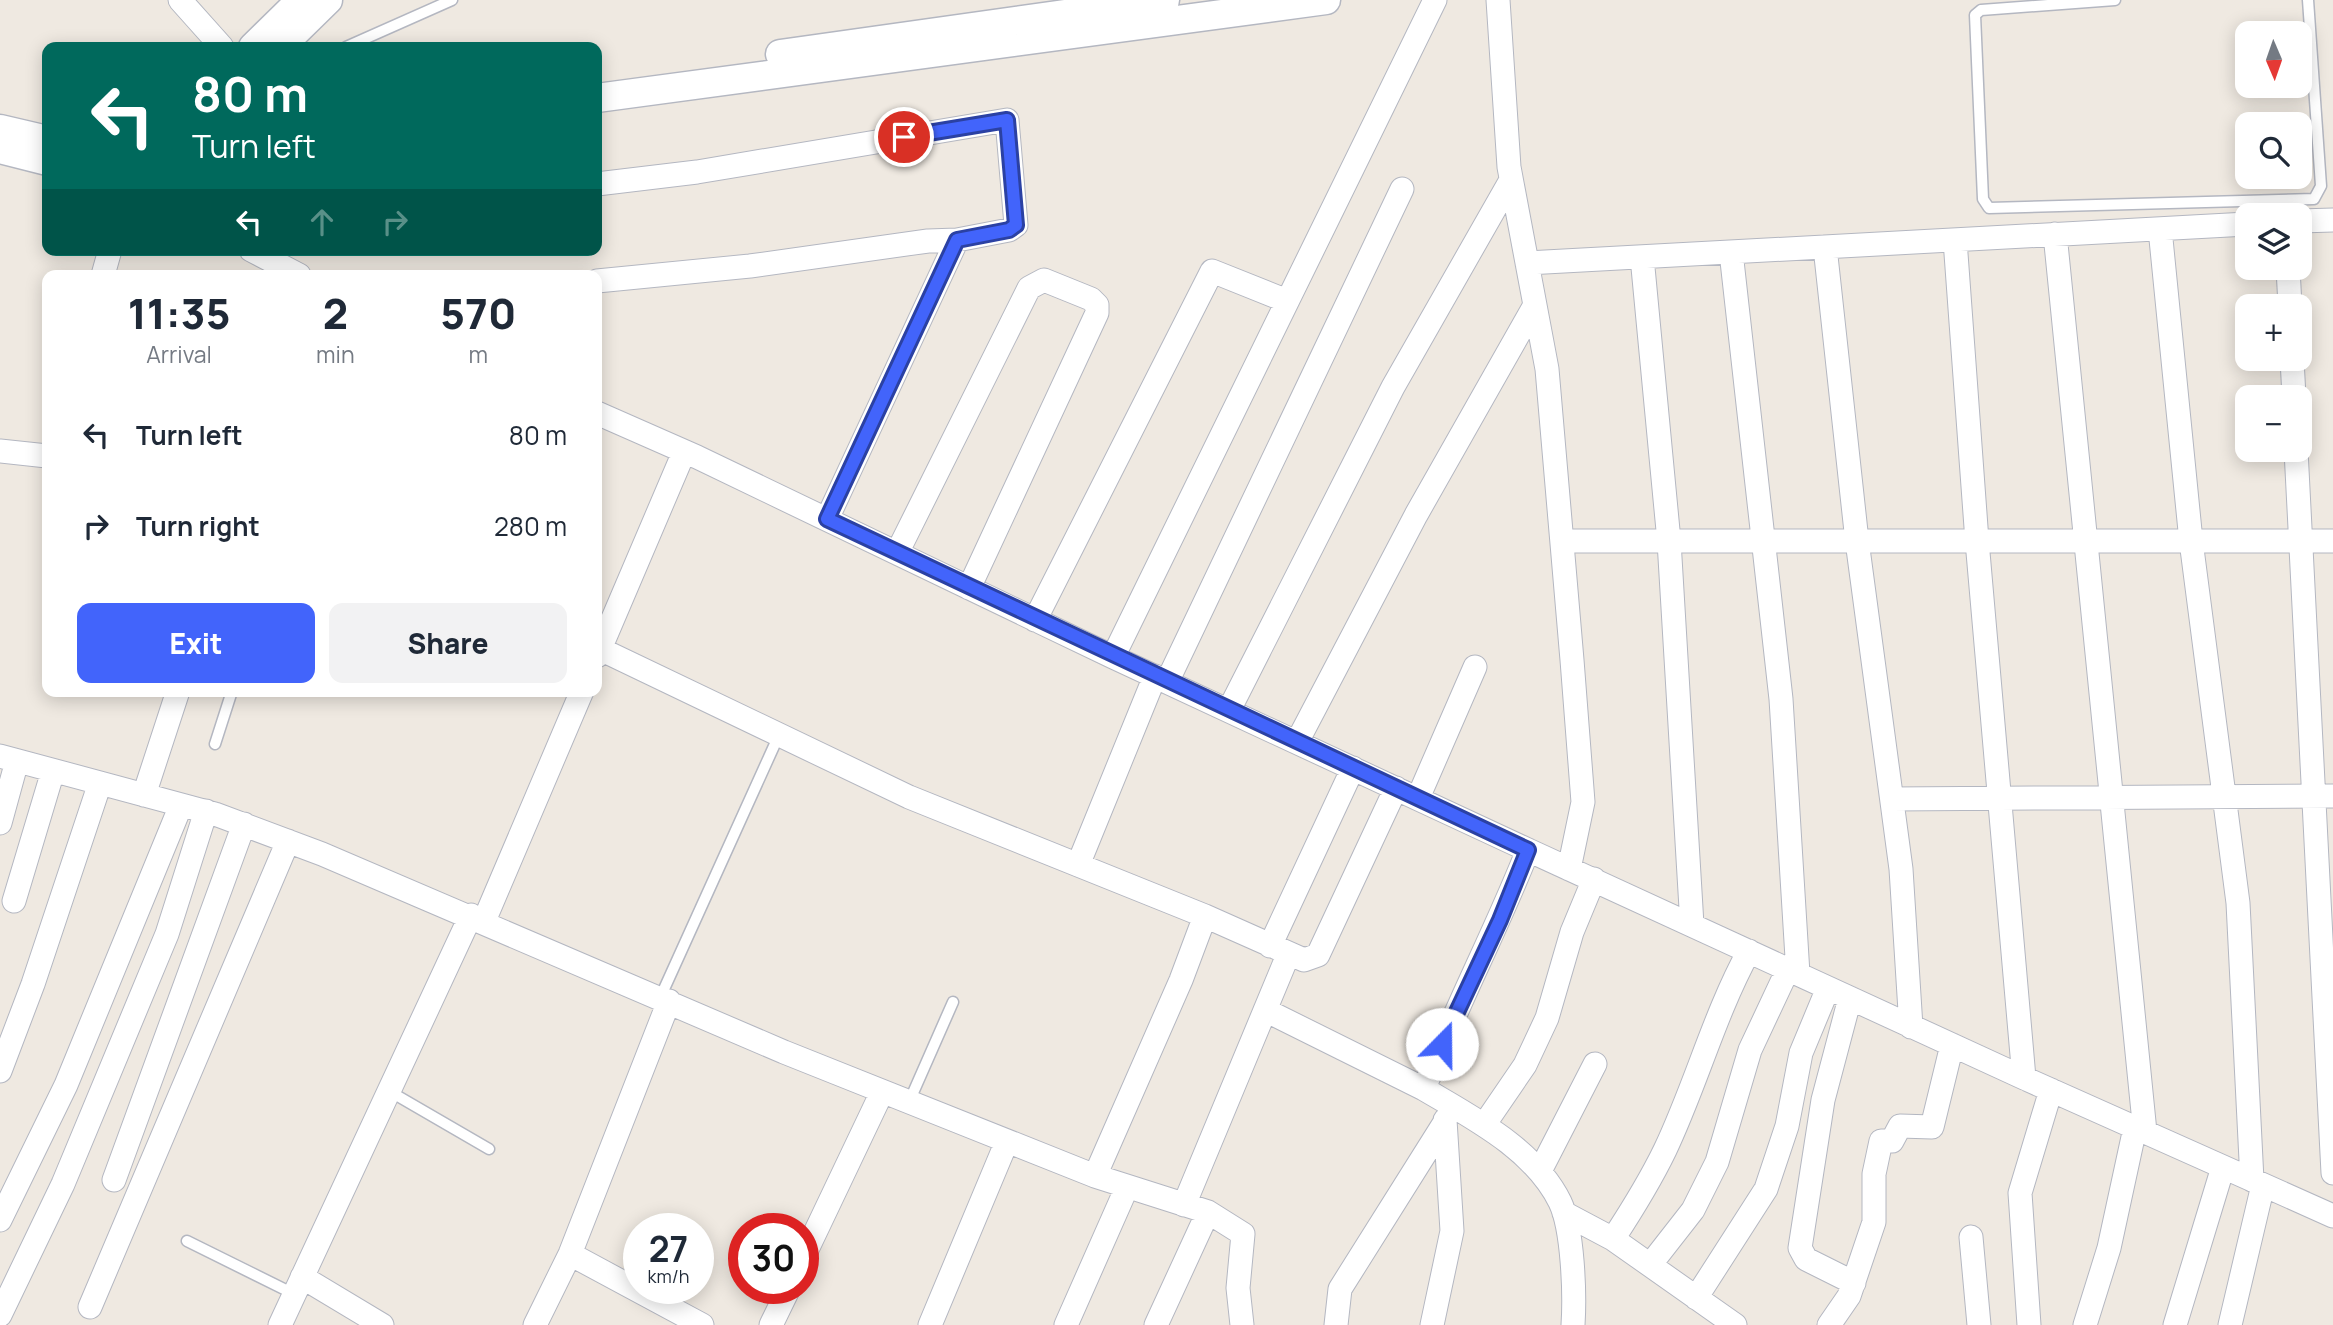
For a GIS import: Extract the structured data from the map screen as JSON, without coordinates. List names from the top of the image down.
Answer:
{
  "north": "bottom",
  "page": {
    "map_buttons": ["+", "−"],
    "turn": ["80 m", "Turn left"],
    "eta": [
      "11:35",
      "Arrival",
      "2",
      "min",
      "570",
      "m"
    ],
    "list": [
      {
        "name": "Turn left",
        "value": "80 m"
      },
      {
        "name": "Turn right",
        "value": "280 m"
      }
    ],
    "buttons": ["Exit", "Share"],
    "speed": "27 km/h",
    "limit": "30"
  }
}
